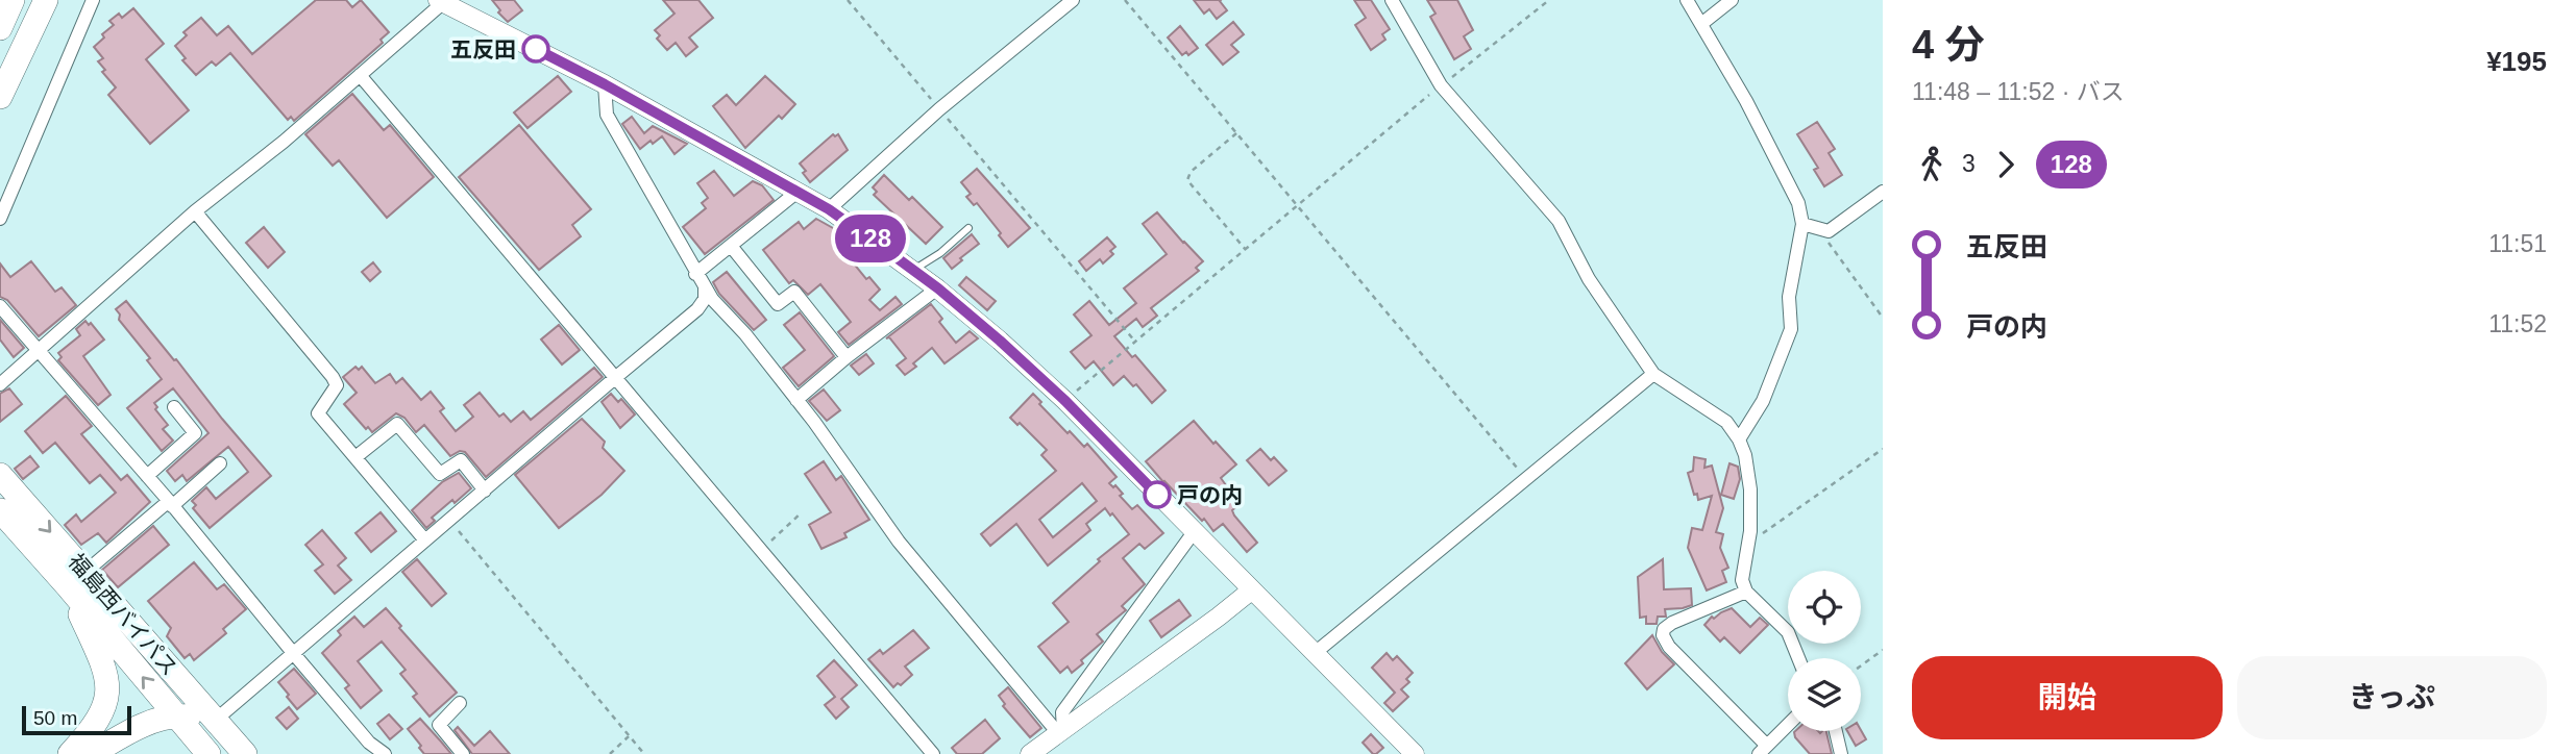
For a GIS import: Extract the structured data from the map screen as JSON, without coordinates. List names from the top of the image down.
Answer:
{
  "streets": {
    "highway": ["福島西バイパス"]
  },
  "places": ["五反田", "戸の内"],
  "lines": ["bus line 128"],
  "scale_bar": "50 m",
  "page": {
    "on_map": "128",
    "heading": ["4 分", "11:48 – 11:52 · バス", "¥195"],
    "legs": ["3", "128"],
    "list": [
      {
        "name": "五反田",
        "value": "11:51"
      },
      {
        "name": "戸の内",
        "value": "11:52"
      }
    ],
    "buttons": ["開始", "きっぷ"],
    "scale": "50 m"
  }
}
